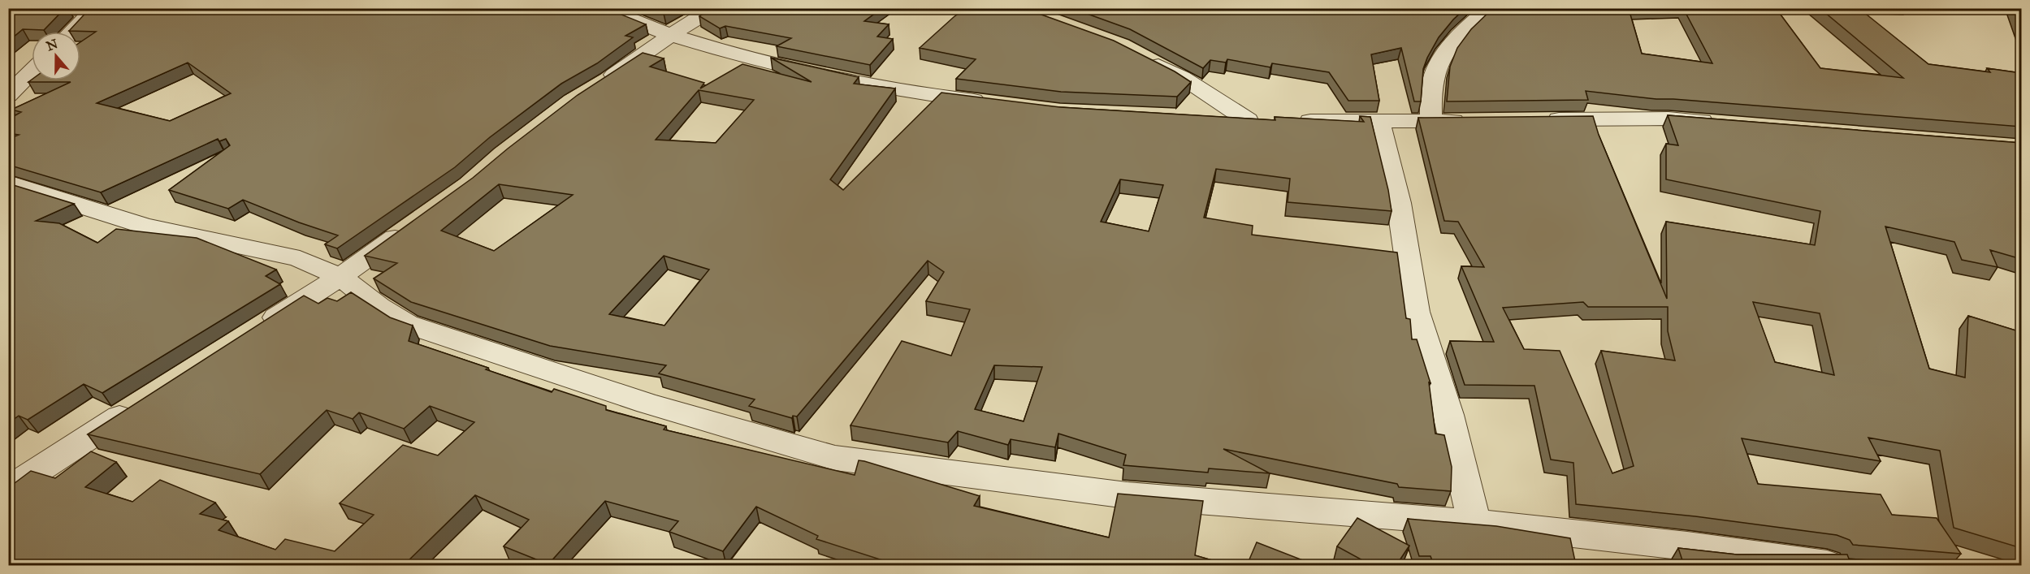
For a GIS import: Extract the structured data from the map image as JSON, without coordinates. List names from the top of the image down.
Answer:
{
  "north": "top"
}
